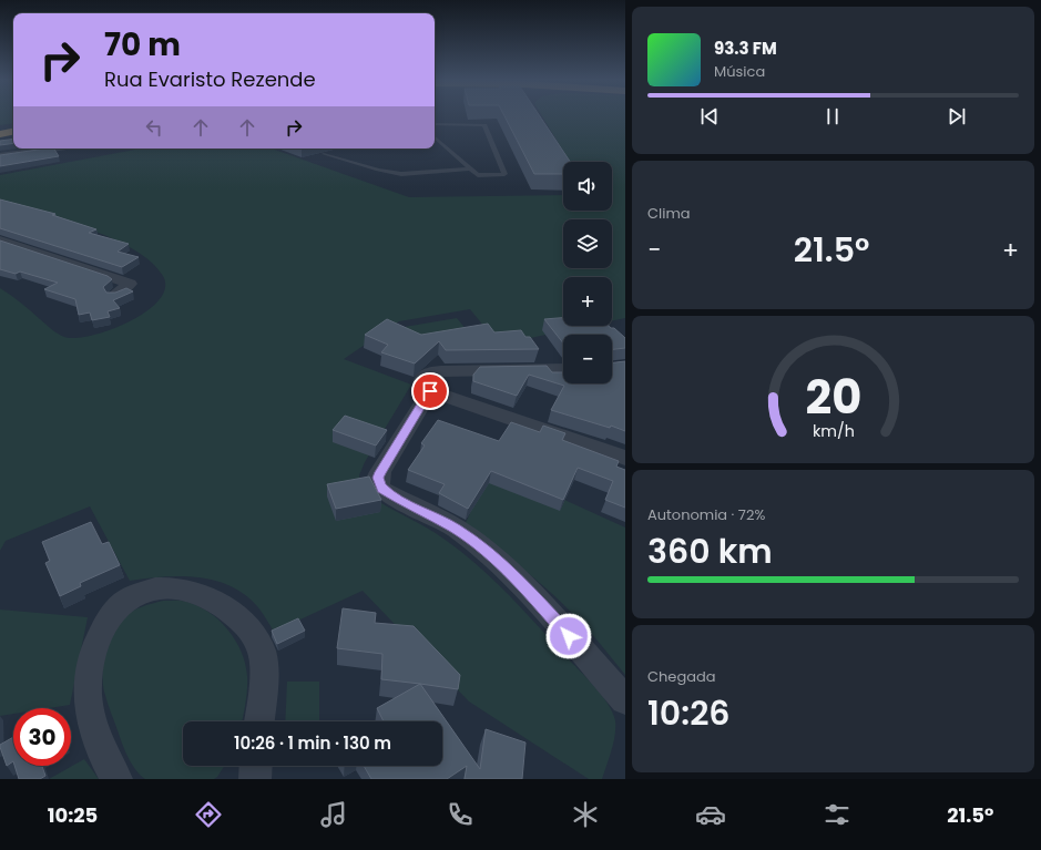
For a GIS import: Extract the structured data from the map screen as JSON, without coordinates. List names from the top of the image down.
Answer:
{
  "page": {
    "turn": ["70 m", "Rua Evaristo Rezende"],
    "song": ["93.3 FM", "Música"],
    "tile": [
      "Clima",
      ["Autonomia · 72%", "360 km"],
      ["Chegada", "10:26"]
    ],
    "map_buttons": ["+", "−"],
    "heat": ["−", "21.5°", "+"],
    "limit": "30",
    "trip": "10:26 · 1 min · 130 m",
    "tabs": ["10:25", "21.5°"],
    "gauge": ["20", "km/h"]
  }
}
